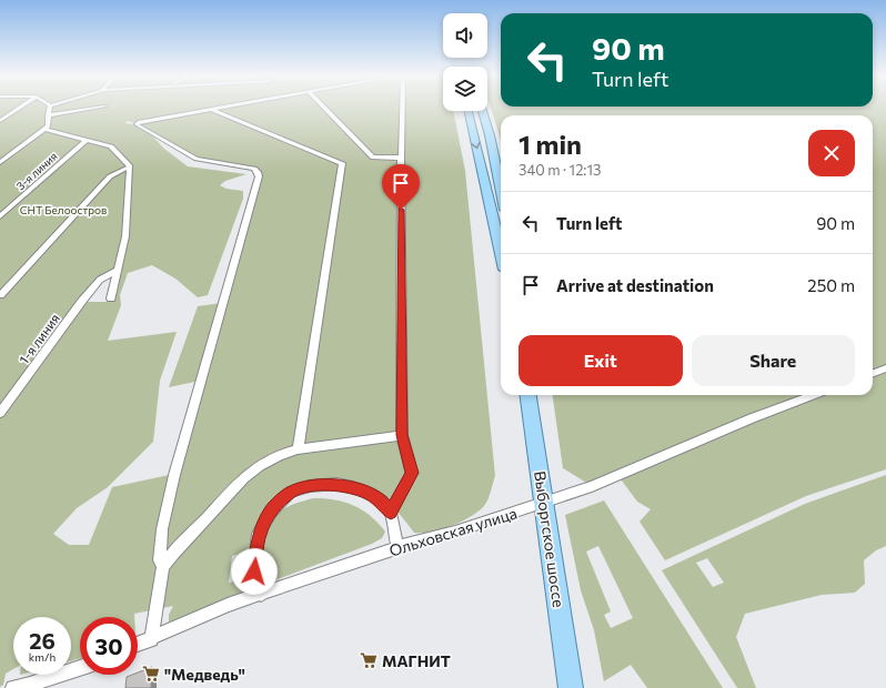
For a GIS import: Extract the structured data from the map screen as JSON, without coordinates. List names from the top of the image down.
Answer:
{
  "streets": {
    "main road": ["Выборгское шоссе"],
    "street": ["3-я линия", "1-я линия", "Ольховская улица"]
  },
  "crossings": [
    ["Ольховская улица", "Выборгское шоссе"]
  ],
  "parks": ["СНТ Белоостров"],
  "places": {
    "supermarket": ["МАГНИТ", "\"Медведь\""]
  },
  "page": {
    "turn": ["90 m", "Turn left"],
    "heading": ["1 min", "340 m · 12:13"],
    "list": [
      {
        "name": "Turn left",
        "value": "90 m"
      },
      {
        "name": "Arrive at destination",
        "value": "250 m"
      }
    ],
    "buttons": ["Exit", "Share"],
    "speed": "26 km/h",
    "limit": "30"
  }
}
